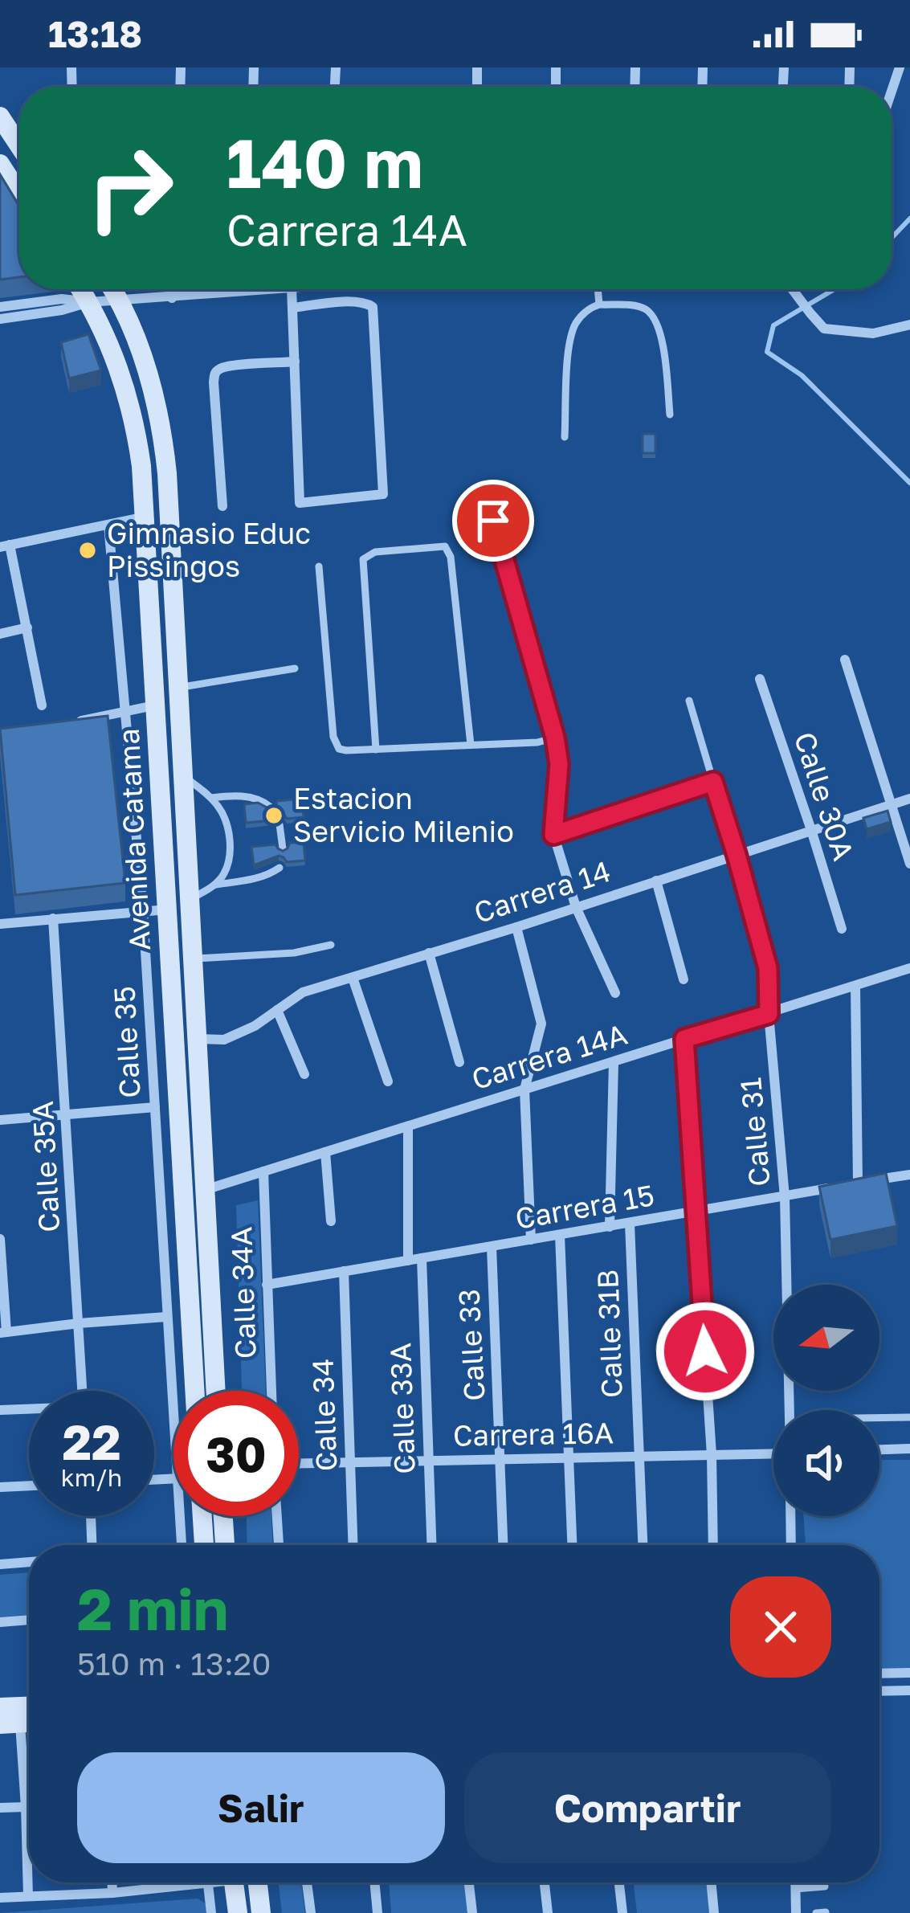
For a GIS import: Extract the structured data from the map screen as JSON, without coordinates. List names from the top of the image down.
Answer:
{
  "streets": {
    "main road": ["Avenida Catama"],
    "street": [
      "Calle 30A",
      "Carrera 14",
      "Calle 35",
      "Carrera 14A",
      "Calle 31",
      "Calle 35A",
      "Carrera 15",
      "Calle 34A",
      "Calle 31B",
      "Calle 33",
      "Calle 33A",
      "Calle 34",
      "Carrera 16A"
    ]
  },
  "crossings": [
    ["Calle 30A", "Carrera 14"],
    ["Avenida Catama", "Carrera 14"],
    ["Avenida Catama", "Carrera 14A"],
    ["Carrera 14", "Calle 31"],
    ["Carrera 14A", "Calle 31"],
    ["Carrera 14A", "Calle 34A"],
    ["Carrera 14A", "Calle 31B"],
    ["Calle 31", "Carrera 15"],
    ["Carrera 15", "Calle 34A"],
    ["Carrera 15", "Calle 31B"],
    ["Carrera 15", "Calle 33"],
    ["Carrera 15", "Calle 33A"],
    ["Carrera 15", "Calle 34"],
    ["Calle 31B", "Carrera 16A"],
    ["Calle 33", "Carrera 16A"],
    ["Calle 33A", "Carrera 16A"],
    ["Calle 34", "Carrera 16A"]
  ],
  "places": ["Gimnasio Educ Pissingos", "Estacion Servicio Milenio"],
  "north": "left",
  "page": {
    "status": "13:18",
    "turn": ["140 m", "Carrera 14A"],
    "speed": "22 km/h",
    "limit": "30",
    "heading": ["2 min", "510 m · 13:20"],
    "buttons": ["Salir", "Compartir"]
  }
}
